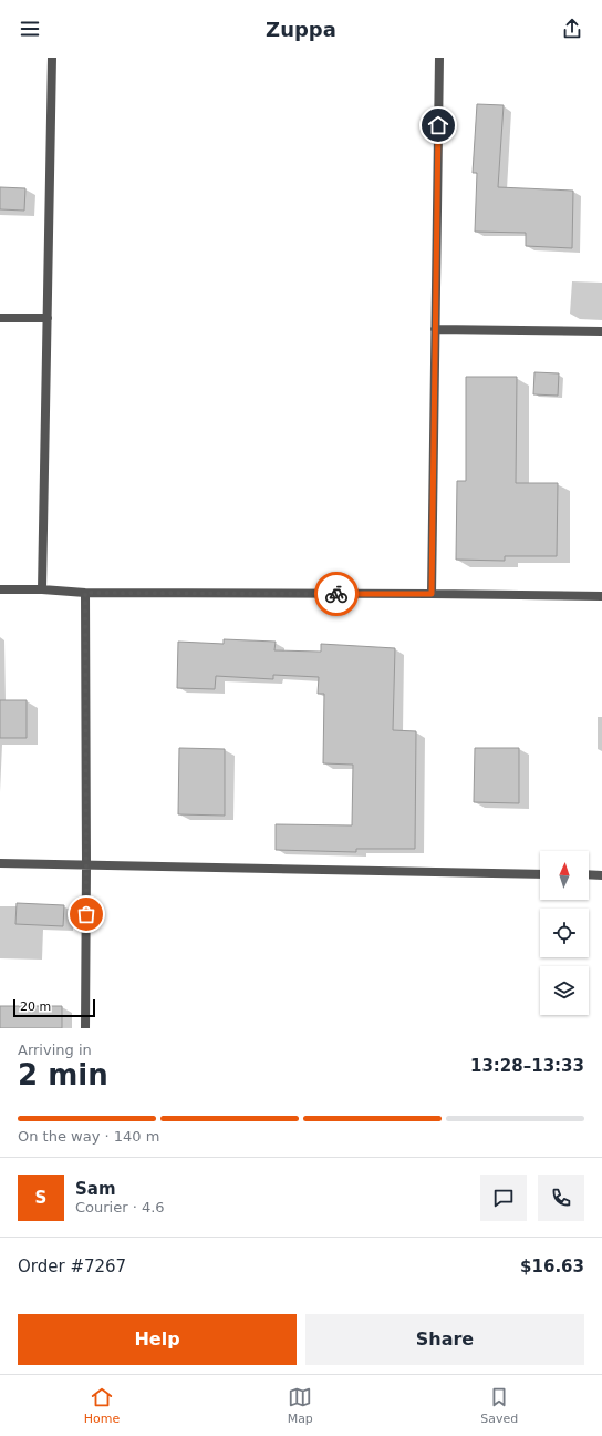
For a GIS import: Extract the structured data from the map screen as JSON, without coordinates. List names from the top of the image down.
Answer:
{
  "scale_bar": "20 m",
  "north": "top",
  "page": {
    "header": "Zuppa",
    "scale": "20 m",
    "heading": ["2 min", "Arriving in", "13:28–13:33"],
    "panel": [
      "Sam",
      "Courier · 4.6",
      "Order #7267",
      "$16.63"
    ],
    "bar": "On the way · 140 m",
    "round": "S",
    "buttons": ["Help", "Share"],
    "tabs": ["Home", "Map", "Saved"]
  }
}
